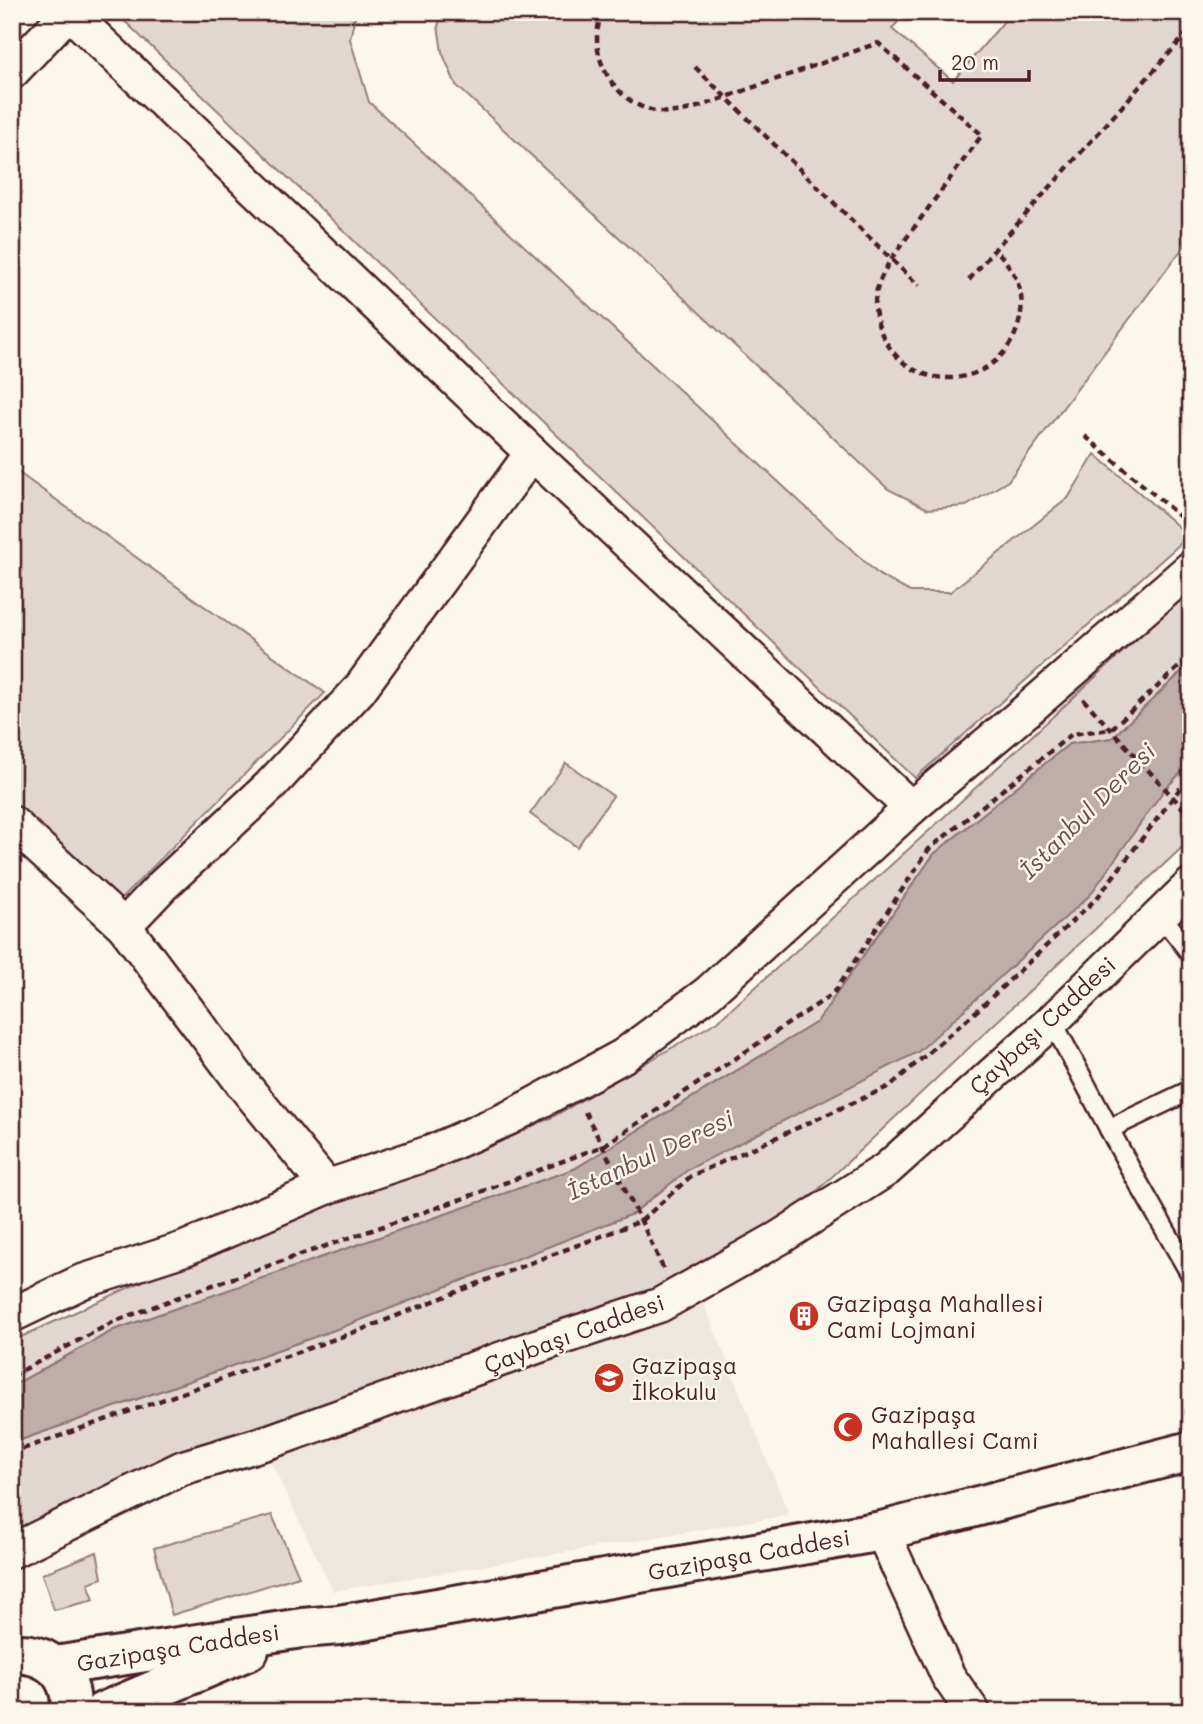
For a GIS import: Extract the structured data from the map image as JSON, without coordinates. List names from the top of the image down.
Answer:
{
  "streets": {
    "street": ["Çaybaşı Caddesi", "Gazipaşa Caddesi"]
  },
  "water": ["İstanbul Deresi"],
  "places": {
    "building": ["Gazipaşa Mahallesi Cami Lojmani"],
    "school or university": ["Gazipaşa İlkokulu"],
    "mosque": ["Gazipaşa Mahallesi Cami"]
  },
  "scale_bar": "20 m"
}
